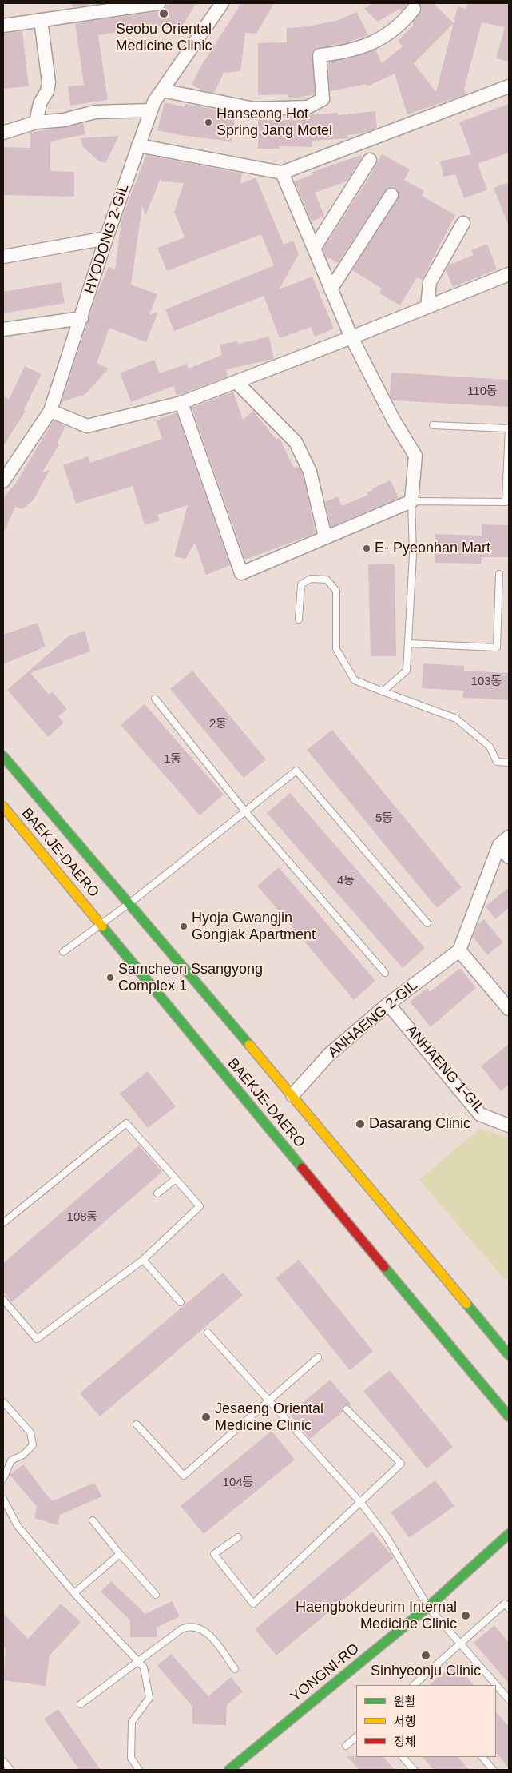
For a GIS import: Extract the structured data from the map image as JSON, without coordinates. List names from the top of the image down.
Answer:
{
  "streets": {
    "street": [
      "HYODONG 2-GIL",
      "BAEKJE-DAERO",
      "ANHAENG 2-GIL",
      "ANHAENG 1-GIL",
      "YONGNI-RO"
    ]
  },
  "crossings": [
    ["BAEKJE-DAERO", "ANHAENG 2-GIL"],
    ["ANHAENG 2-GIL", "ANHAENG 1-GIL"]
  ],
  "places": [
    "Seobu Oriental Medicine Clinic",
    "Hanseong Hot Spring Jang Motel",
    "E- Pyeonhan Mart",
    "Hyoja Gwangjin Gongjak Apartment",
    "Samcheon Ssangyong Complex 1",
    "Dasarang Clinic",
    "Jesaeng Oriental Medicine Clinic",
    "Haengbokdeurim Internal Medicine Clinic",
    "Sinhyeonju Clinic"
  ],
  "house_numbers": [
    "110동",
    "103동",
    "2동",
    "1동",
    "5동",
    "4동",
    "108동",
    "104동"
  ],
  "legend": ["원활", "서행", "정체"]
}
